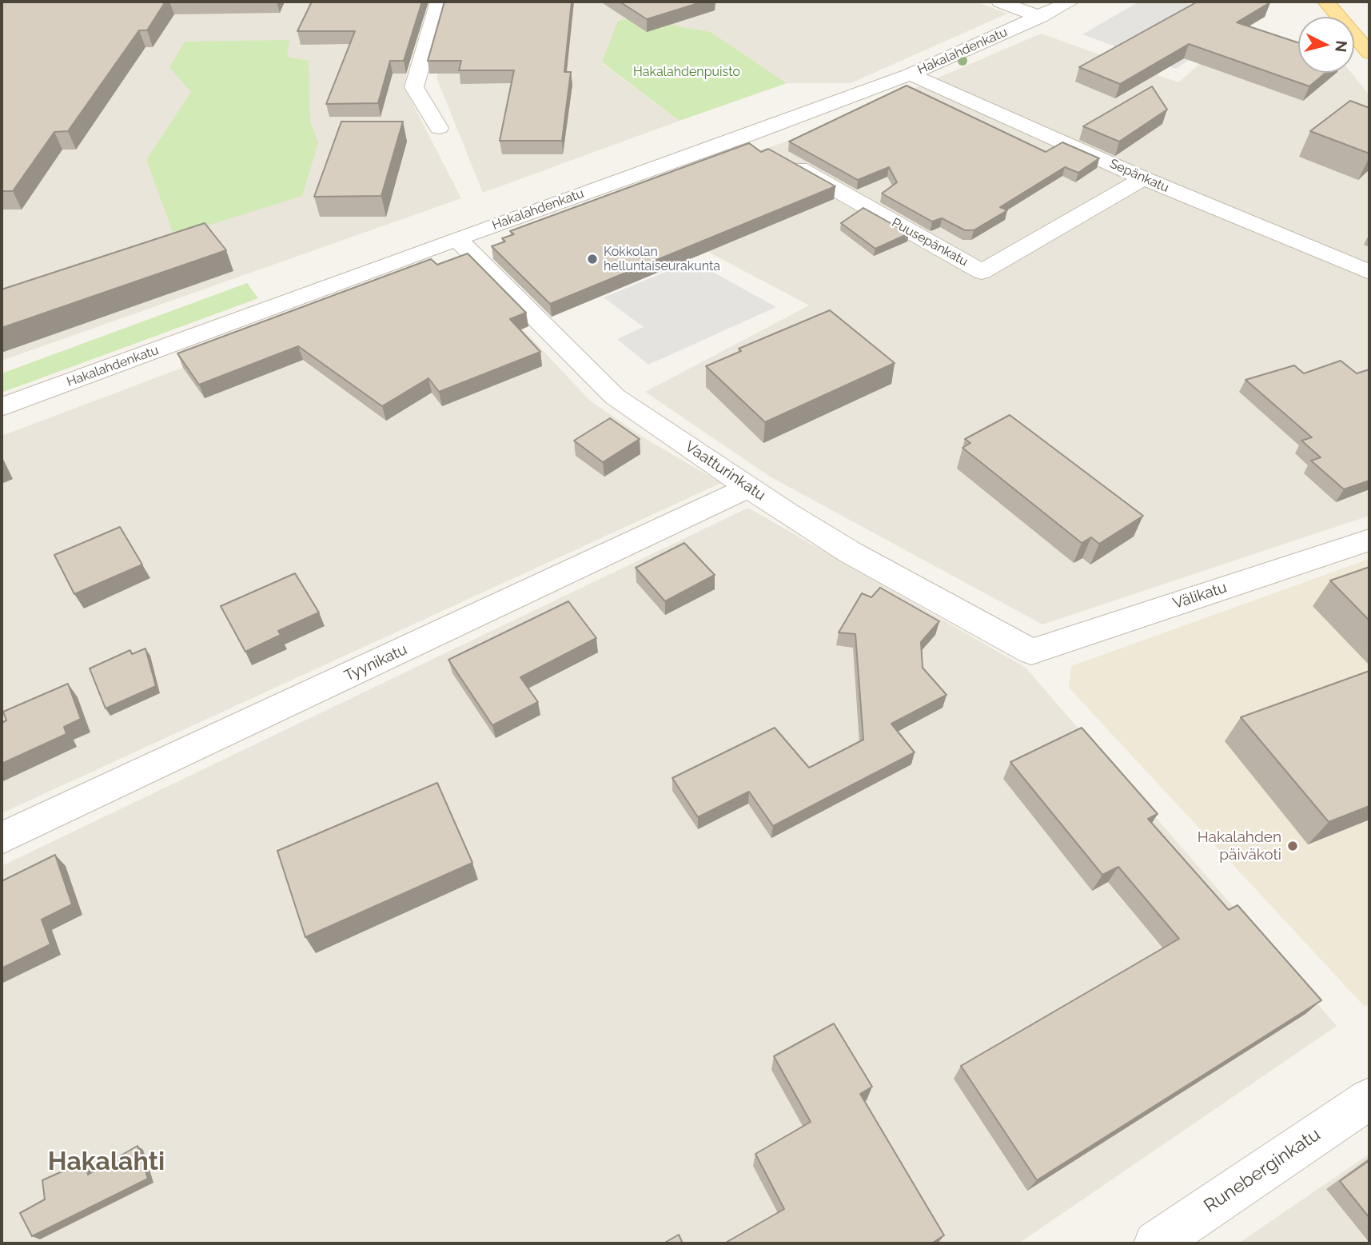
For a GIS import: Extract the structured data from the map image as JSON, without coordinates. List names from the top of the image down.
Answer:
{
  "streets": {
    "street": [
      "Hakalahdenkatu",
      "Sepänkatu",
      "Puusepänkatu",
      "Vaatturinkatu",
      "Välikatu",
      "Tyynikatu",
      "Runeberginkatu"
    ]
  },
  "crossings": [
    ["Hakalahdenkatu", "Sepänkatu"],
    ["Hakalahdenkatu", "Vaatturinkatu"],
    ["Sepänkatu", "Puusepänkatu"],
    ["Vaatturinkatu", "Välikatu"],
    ["Vaatturinkatu", "Tyynikatu"]
  ],
  "districts": ["Hakalahti"],
  "parks": ["Hakalahdenpuisto"],
  "places": ["Kokkolan helluntaiseurakunta", "Hakalahden päiväkoti"],
  "north": "right"
}
